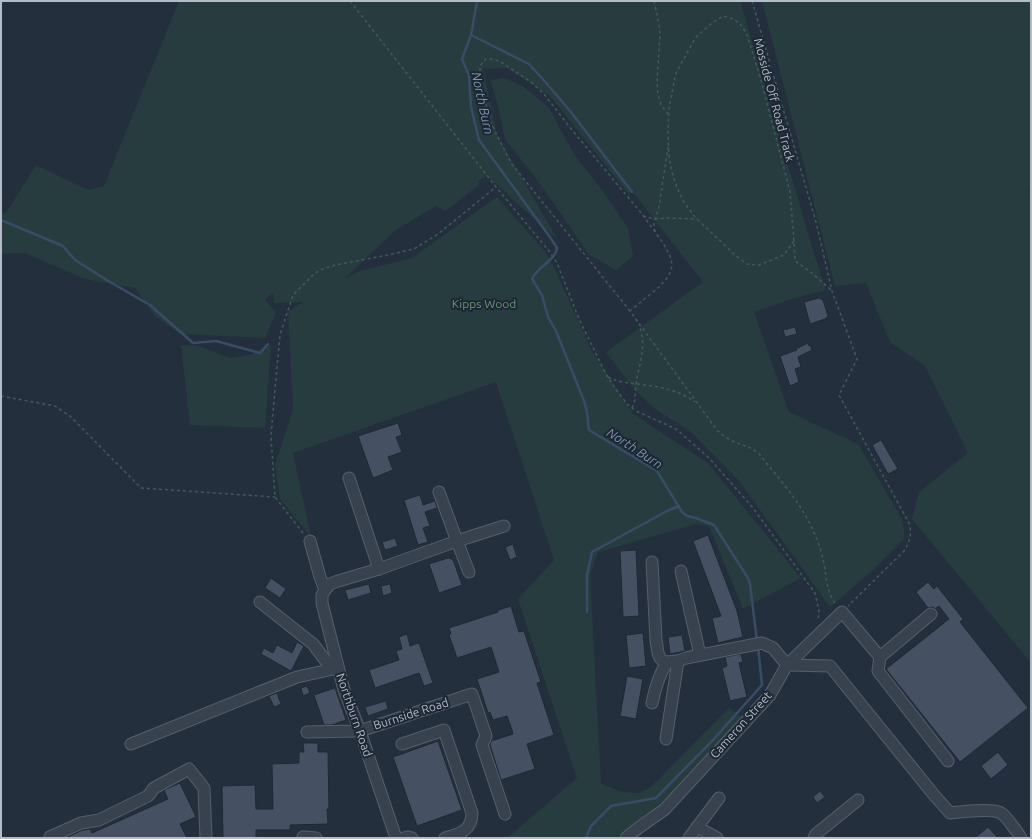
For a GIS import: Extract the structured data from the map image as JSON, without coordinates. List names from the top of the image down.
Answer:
{
  "streets": {
    "street": ["Burnside Road", "Northburn Road", "Cameron Street"],
    "path": ["Mosside Off Road Track"]
  },
  "crossings": [
    ["Burnside Road", "Northburn Road"]
  ],
  "water": ["North Burn"],
  "parks": ["Kipps Wood"]
}
